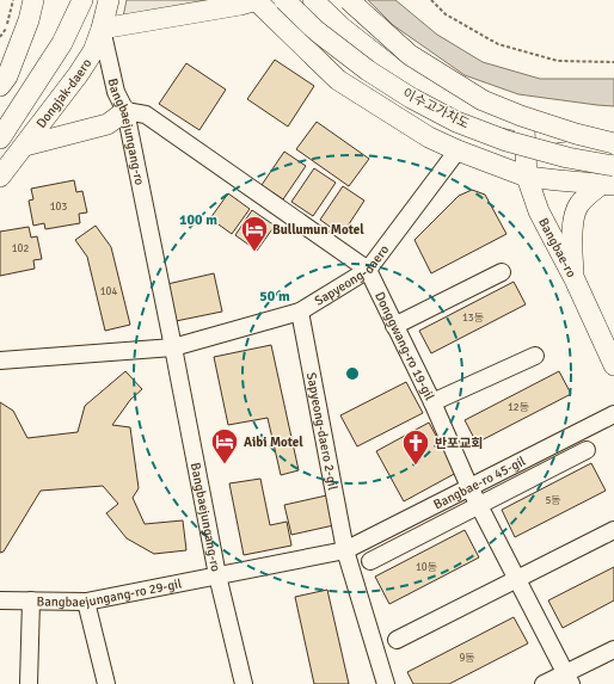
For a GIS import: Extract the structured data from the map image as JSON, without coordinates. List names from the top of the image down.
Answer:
{
  "streets": {
    "main road": ["Dongjak-daero", "이수고가차도", "Bangbae-ro"],
    "street": [
      "Bangbaejungang-ro",
      "Sapyeong-daero",
      "Donggwang-ro 19-gil",
      "Sapyeong-daero 2-gil",
      "Bangbae-ro 45-gil",
      "Bangbaejungang-ro 29-gil"
    ]
  },
  "crossings": [
    ["Dongjak-daero", "Bangbaejungang-ro"],
    ["Bangbaejungang-ro", "Sapyeong-daero"],
    ["Bangbaejungang-ro", "Bangbae-ro 45-gil"],
    ["Bangbaejungang-ro", "Bangbaejungang-ro 29-gil"],
    ["Sapyeong-daero", "Donggwang-ro 19-gil"],
    ["Sapyeong-daero", "Sapyeong-daero 2-gil"],
    ["Donggwang-ro 19-gil", "Bangbae-ro 45-gil"],
    ["Sapyeong-daero 2-gil", "Bangbae-ro 45-gil"],
    ["Bangbae-ro 45-gil", "Bangbaejungang-ro 29-gil"]
  ],
  "places": {
    "hotel": ["Bullumun Motel", "Aibi Motel"],
    "church": ["반포교회"]
  },
  "house_numbers": [
    "103",
    "102",
    "104",
    "13동",
    "12동",
    "5동",
    "10동",
    "9동"
  ],
  "rings": ["100 m", "50 m"]
}
